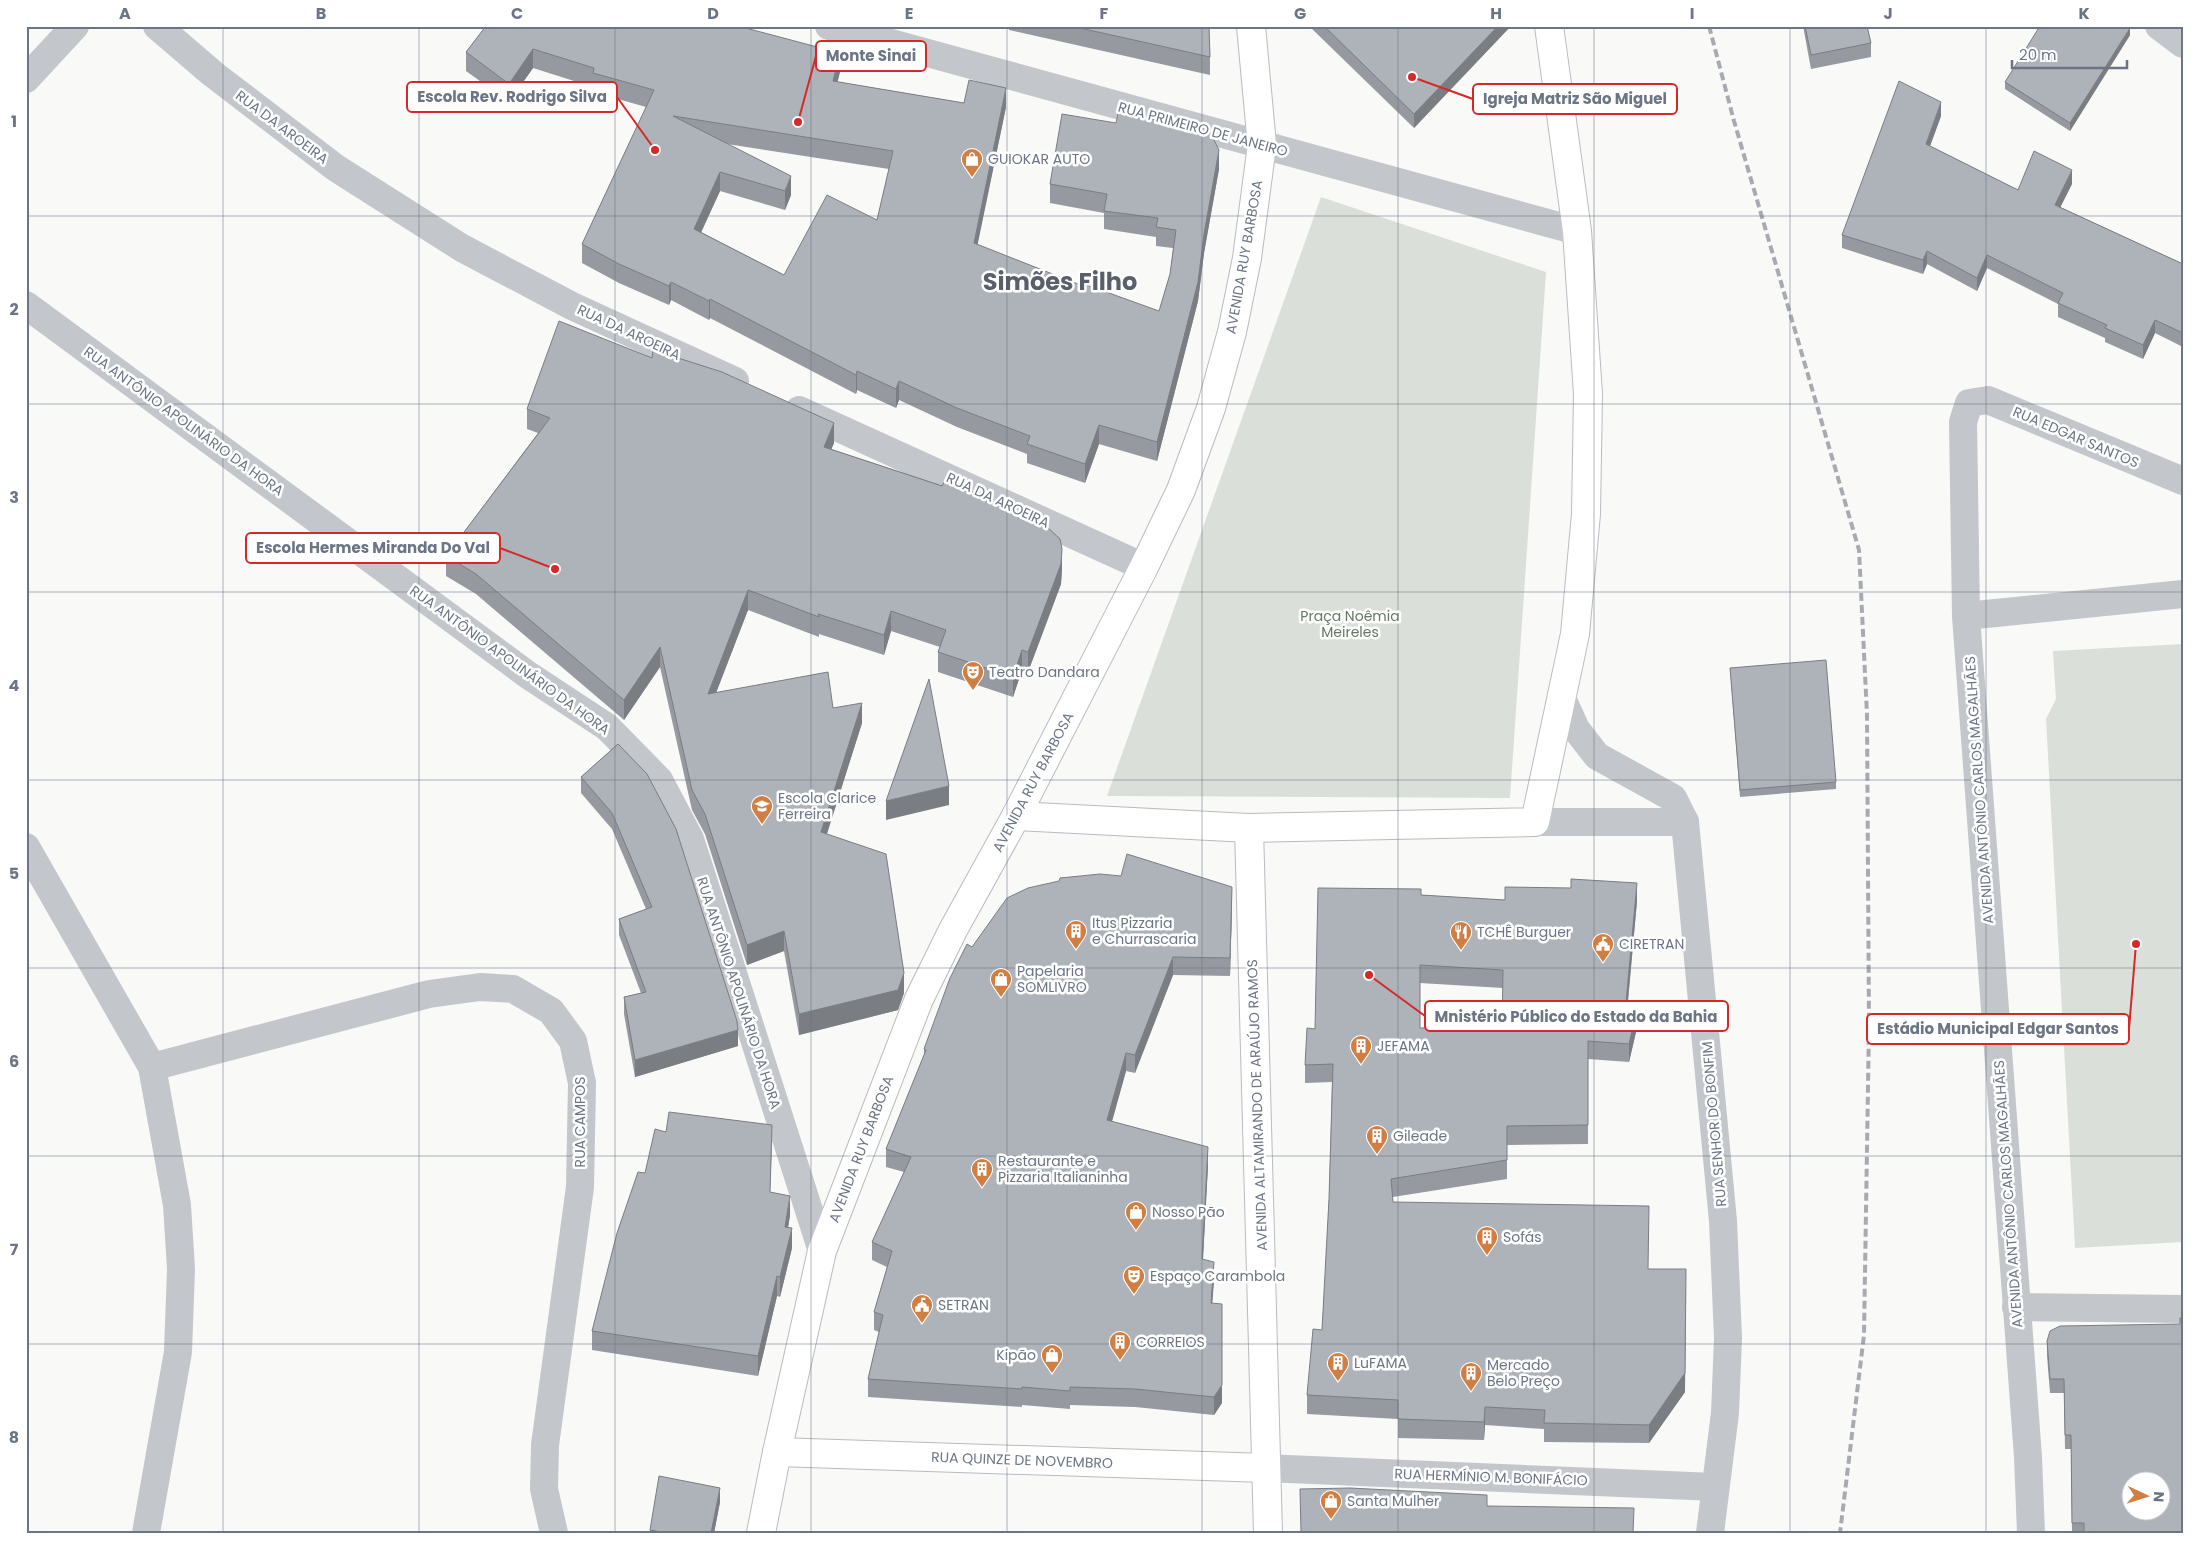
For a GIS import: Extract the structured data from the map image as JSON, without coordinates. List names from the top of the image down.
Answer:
{
  "streets": {
    "main road": ["AVENIDA RUY BARBOSA", "AVENIDA ALTAMIRANDO DE ARAÚJO RAMOS", "RUA QUINZE DE NOVEMBRO"],
    "street": [
      "RUA DA AROEIRA",
      "RUA PRIMEIRO DE JANEIRO",
      "RUA ANTÔNIO APOLINÁRIO DA HORA",
      "RUA EDGAR SANTOS",
      "AVENIDA ANTÔNIO CARLOS MAGALHÃES",
      "RUA CAMPOS",
      "RUA SENHOR DO BONFIM",
      "RUA HERMÍNIO M. BONIFÁCIO"
    ]
  },
  "crossings": [
    ["RUA DA AROEIRA", "AVENIDA RUY BARBOSA"],
    ["RUA PRIMEIRO DE JANEIRO", "AVENIDA RUY BARBOSA"],
    ["AVENIDA RUY BARBOSA", "RUA ANTÔNIO APOLINÁRIO DA HORA"],
    ["AVENIDA RUY BARBOSA", "RUA QUINZE DE NOVEMBRO"],
    ["RUA EDGAR SANTOS", "AVENIDA ANTÔNIO CARLOS MAGALHÃES"],
    ["AVENIDA ALTAMIRANDO DE ARAÚJO RAMOS", "RUA QUINZE DE NOVEMBRO"],
    ["AVENIDA ALTAMIRANDO DE ARAÚJO RAMOS", "RUA HERMÍNIO M. BONIFÁCIO"],
    ["RUA SENHOR DO BONFIM", "RUA HERMÍNIO M. BONIFÁCIO"],
    ["RUA QUINZE DE NOVEMBRO", "RUA HERMÍNIO M. BONIFÁCIO"]
  ],
  "districts": ["Simões Filho"],
  "parks": ["Praça Noêmia Meireles"],
  "places": {
    "other": [
      "Igreja Matriz São Miguel",
      "Monte Sinai",
      "Escola Rev. Rodrigo Silva",
      "Escola Hermes Miranda Do Val",
      "Estádio Municipal Edgar Santos",
      "Mnistério Público do Estado da Bahia"
    ],
    "shop": [
      "GUIOKAR AUTO",
      "Papelaria SOMLIVRO",
      "Nosso Pão",
      "Kipão",
      "Santa Mulher"
    ],
    "theatre": ["Teatro Dandara", "Espaço Carambola"],
    "school or university": ["Escola Clarice Ferreira"],
    "building": [
      "Itus Pizzaria e Churrascaria",
      "JEFAMA",
      "Gileade",
      "Restaurante e Pizzaria Italianinha",
      "Sofás",
      "CORREIOS",
      "LuFAMA",
      "Mercado Belo Preço"
    ],
    "restaurant": ["TCHÊ Burguer"],
    "public building": ["CIRETRAN", "SETRAN"]
  },
  "scale_bar": "20 m",
  "north": "right",
  "grid": {
    "columns": [
      "A",
      "B",
      "C",
      "D",
      "E",
      "F",
      "G",
      "H",
      "I",
      "J",
      "K"
    ],
    "rows": [
      "1",
      "2",
      "3",
      "4",
      "5",
      "6",
      "7",
      "8"
    ]
  }
}
